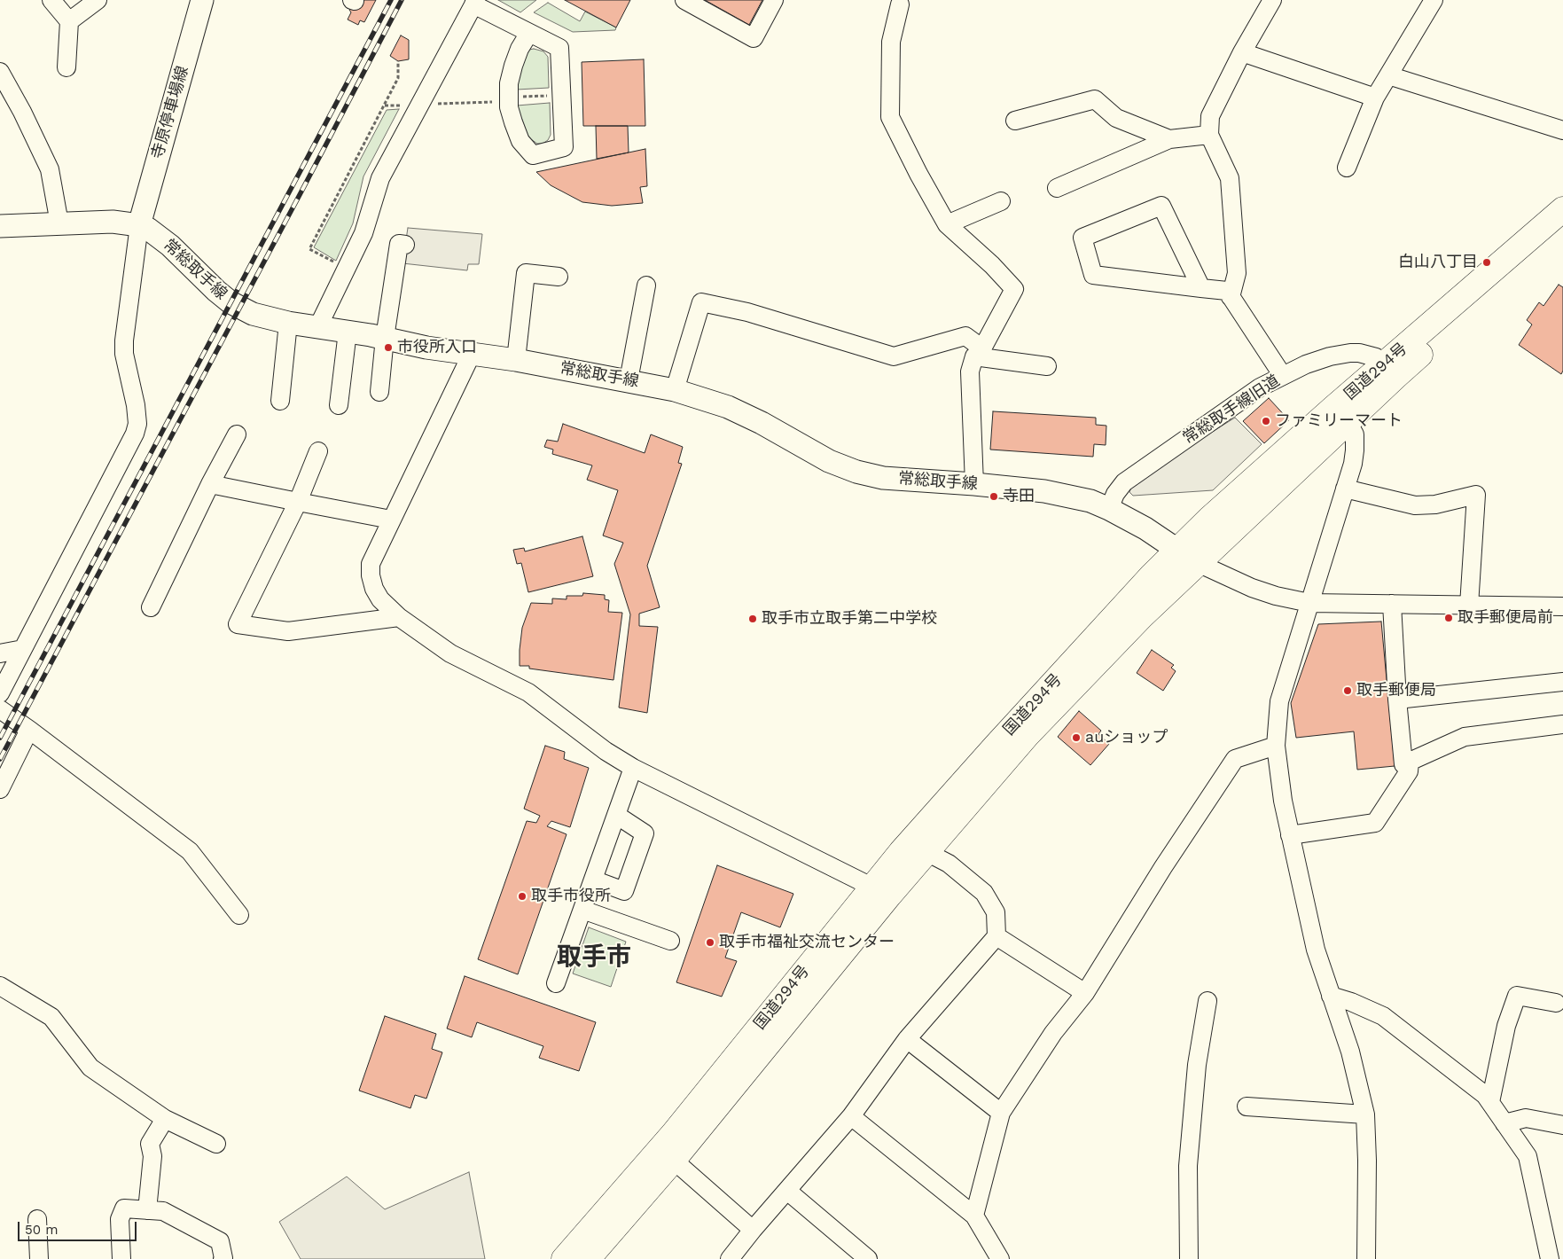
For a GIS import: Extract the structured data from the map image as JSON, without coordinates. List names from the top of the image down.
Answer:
{
  "streets": {
    "highway": ["国道294号"],
    "main road": ["寺原停車場線", "常総取手線"],
    "street": ["常総取手線旧道"]
  },
  "crossings": [
    ["寺原停車場線", "常総取手線"],
    ["常総取手線", "国道294号"],
    ["常総取手線", "常総取手線旧道"],
    ["国道294号", "常総取手線旧道"]
  ],
  "districts": ["取手市"],
  "places": [
    "白山八丁目",
    "市役所入口",
    "ファミリーマート",
    "寺田",
    "取手郵便局前",
    "取手市立取手第二中学校",
    "取手郵便局",
    "auショップ",
    "取手市役所",
    "取手市福祉交流センター"
  ],
  "scale_bar": "50 m"
}
